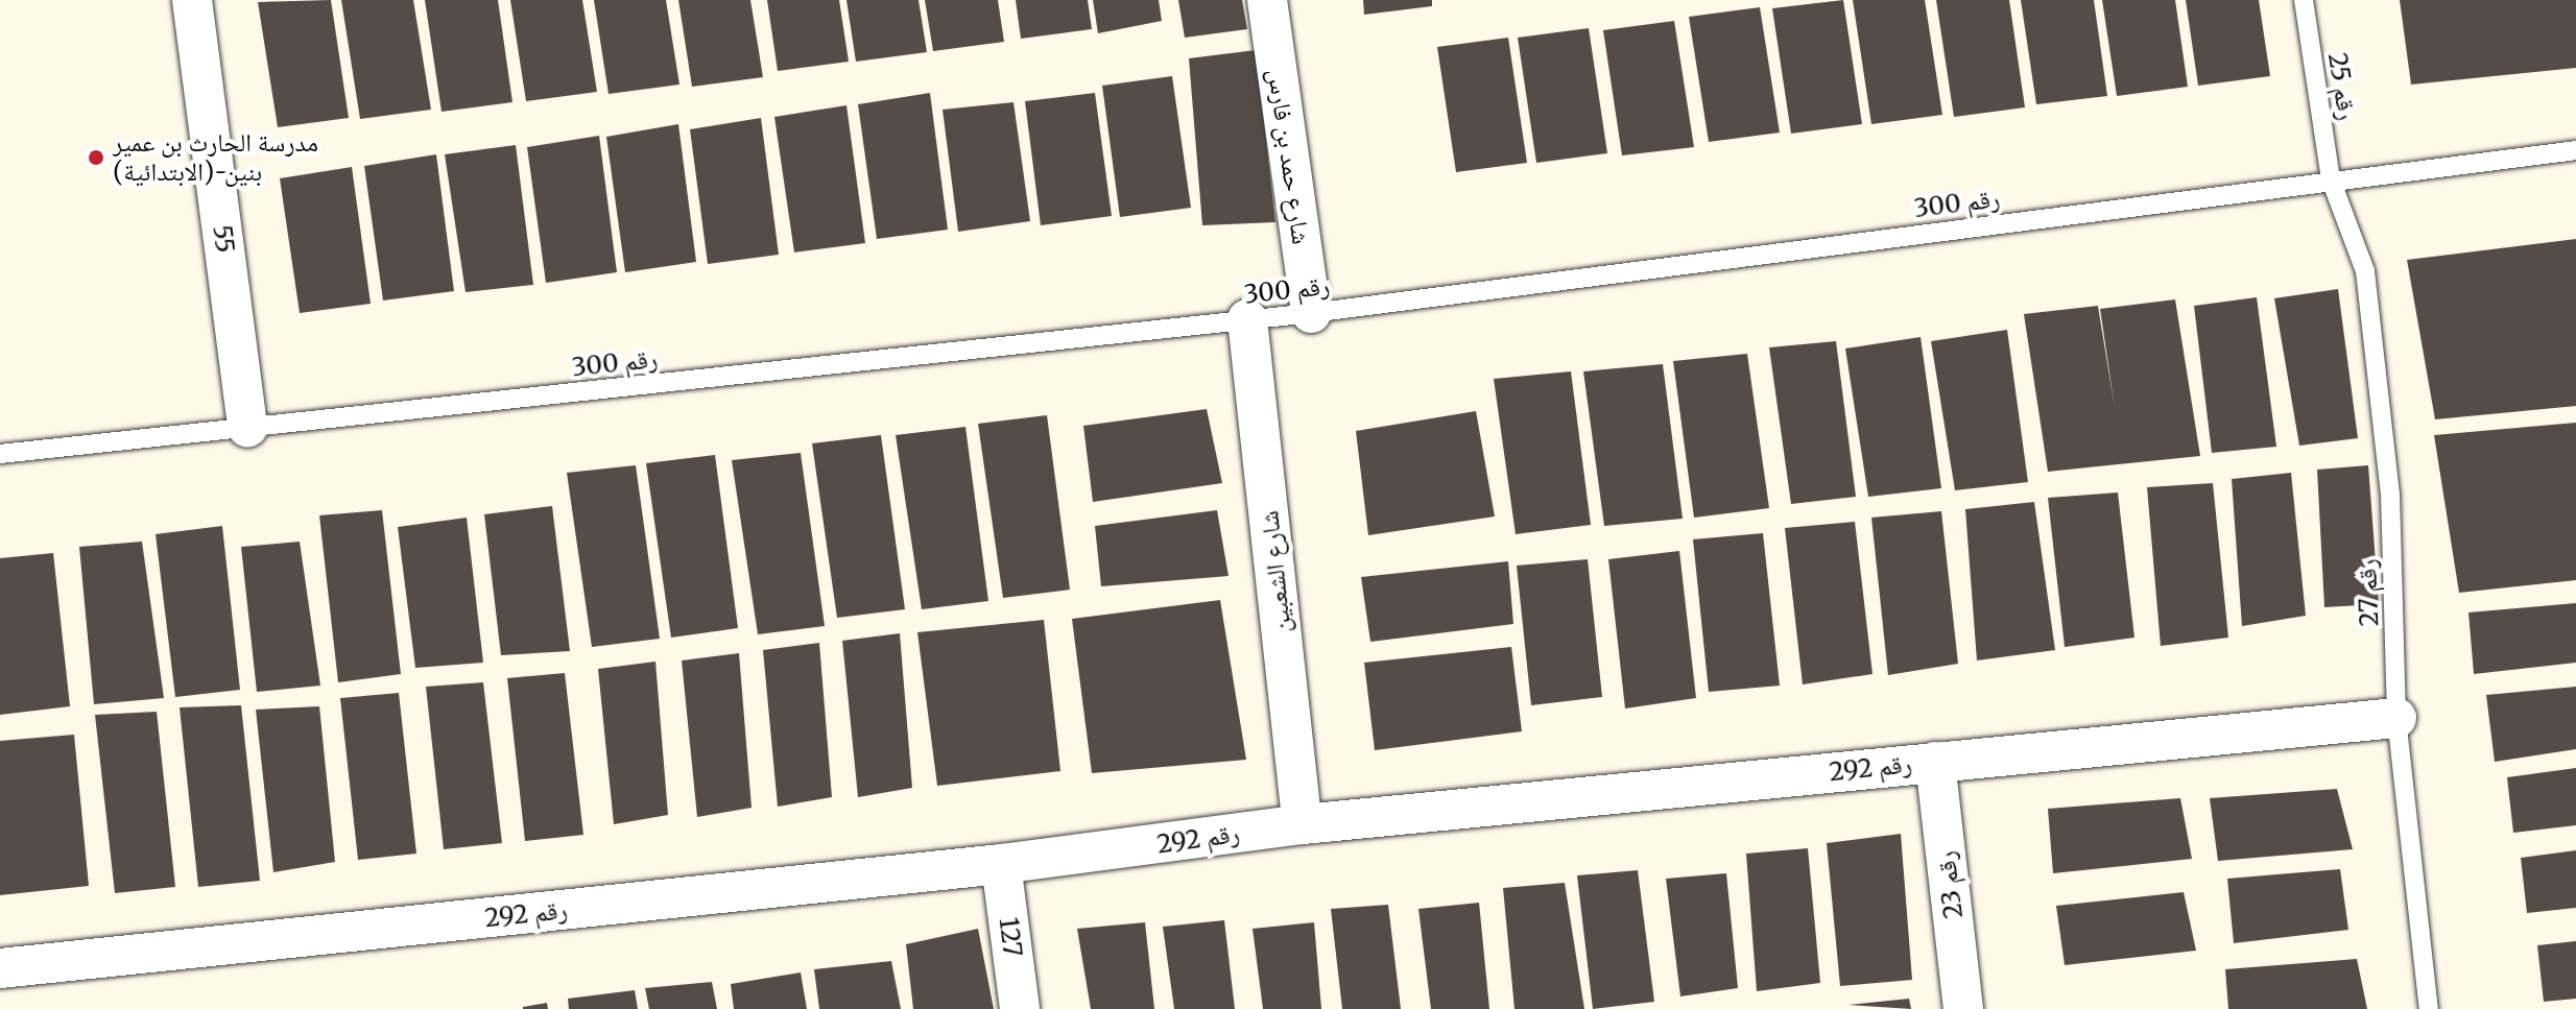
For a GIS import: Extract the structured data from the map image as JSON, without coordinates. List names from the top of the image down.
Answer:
{
  "streets": {
    "street": [
      "شارع حمد بن فارس",
      "55",
      "شارع الشعبين",
      "رقم 292",
      "رقم 23",
      "127"
    ],
    "lane": ["رقم 25", "رقم 300", "رقم 27"]
  },
  "crossings": [
    ["رقم 25", "رقم 300"],
    ["رقم 25", "رقم 27"],
    ["شارع حمد بن فارس", "رقم 300"],
    ["رقم 300", "55"],
    ["رقم 300", "شارع الشعبين"],
    ["رقم 300", "رقم 27"],
    ["شارع الشعبين", "رقم 292"],
    ["رقم 27", "رقم 292"],
    ["رقم 292", "رقم 23"],
    ["رقم 292", "127"]
  ],
  "places": ["مدرسة الحارث بن عمير (الابتدائية)-بنين"]
}
